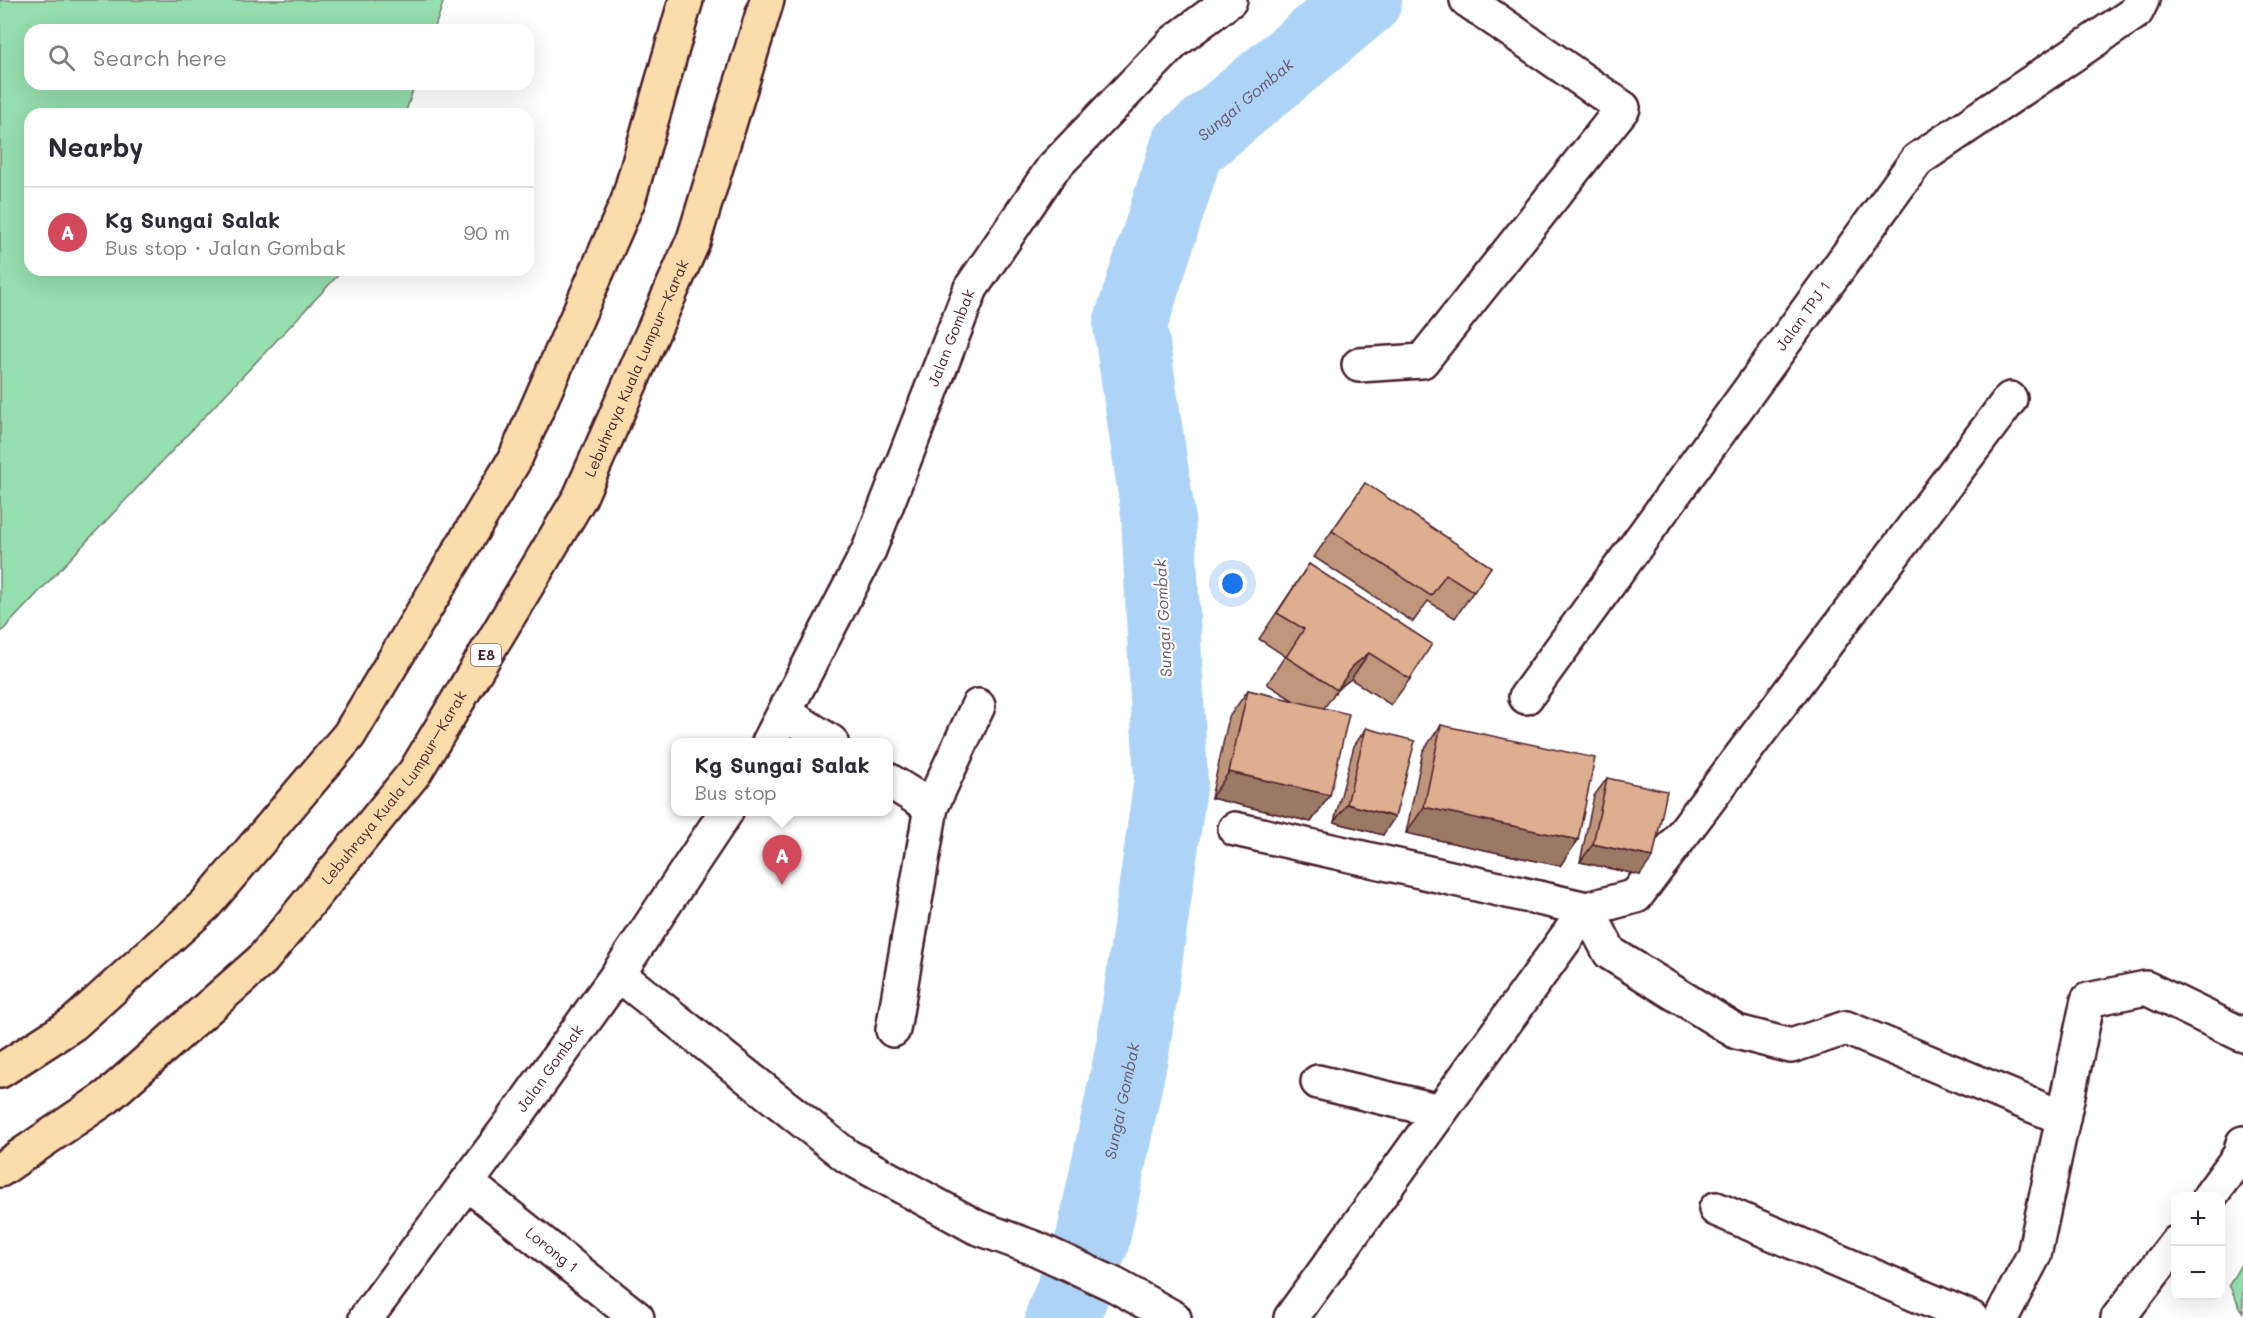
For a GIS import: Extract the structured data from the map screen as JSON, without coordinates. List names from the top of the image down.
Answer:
{
  "streets": {
    "highway": ["Lebuhraya Kuala Lumpur–Karak", "E8"],
    "street": ["Jalan TPJ 1", "Jalan Gombak", "Lorong 1"]
  },
  "crossings": [
    ["Jalan Gombak", "Lorong 1"]
  ],
  "water": ["Sungai Gombak"],
  "page": {
    "search": "Search here",
    "heading": "Nearby",
    "list": [
      {
        "mark": "A",
        "name": "Kg Sungai Salak",
        "note": "Bus stop · Jalan Gombak",
        "value": "90 m"
      }
    ],
    "popup": ["Kg Sungai Salak", "Bus stop"],
    "pins": "A",
    "map_buttons": ["+", "−"]
  }
}
